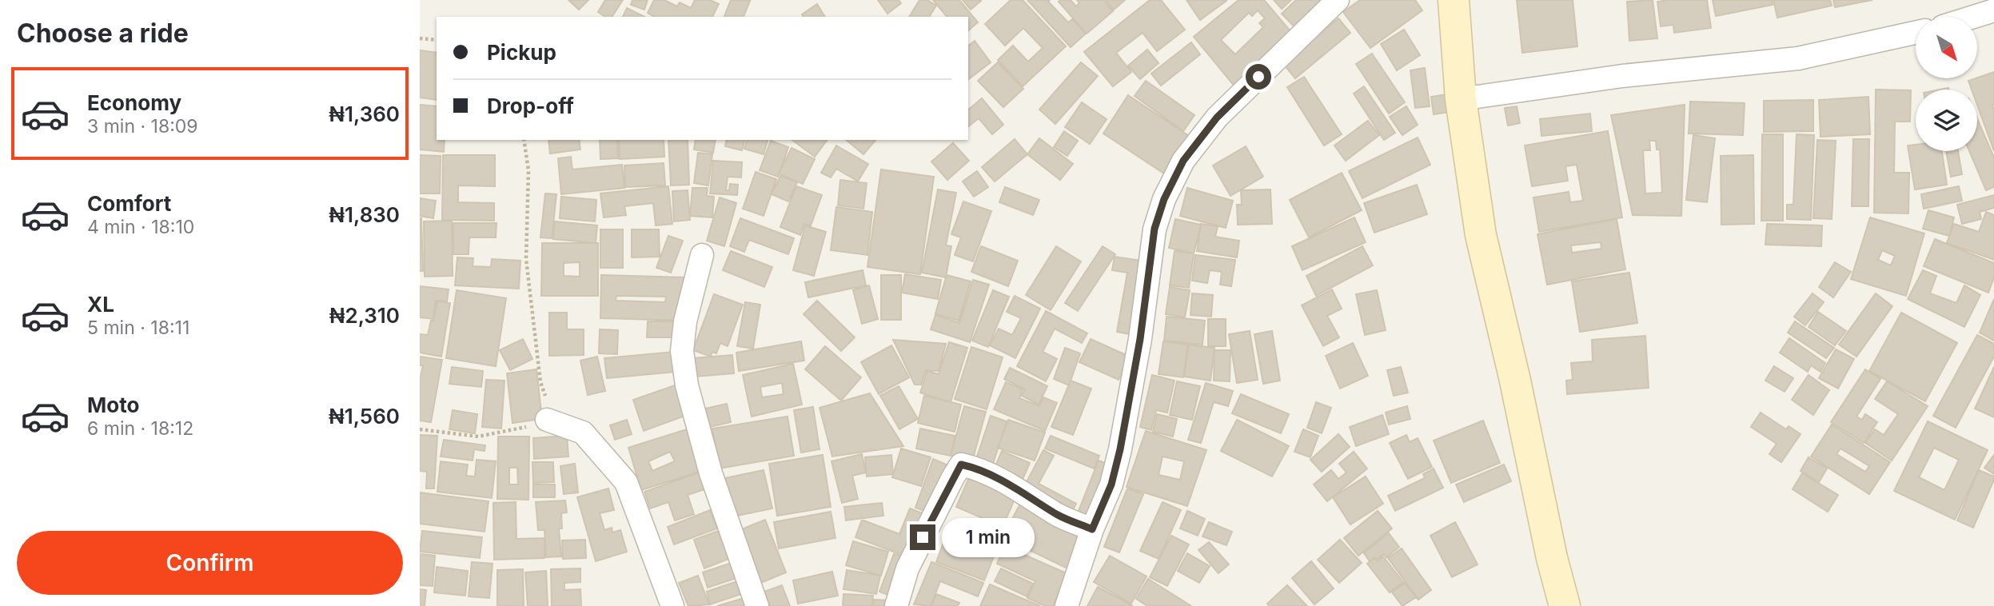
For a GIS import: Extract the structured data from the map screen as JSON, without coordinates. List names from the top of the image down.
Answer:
{
  "north": "bottom right",
  "page": {
    "heading": "Choose a ride",
    "banner": ["Pickup", "Drop-off"],
    "list": [
      {
        "name": "Economy",
        "note": "3 min · 18:09",
        "value": "₦1,360"
      },
      {
        "name": "Comfort",
        "note": "4 min · 18:10",
        "value": "₦1,830"
      },
      {
        "name": "XL",
        "note": "5 min · 18:11",
        "value": "₦2,310"
      },
      {
        "name": "Moto",
        "note": "6 min · 18:12",
        "value": "₦1,560"
      }
    ],
    "bubble": "1 min",
    "buttons": "Confirm"
  }
}
